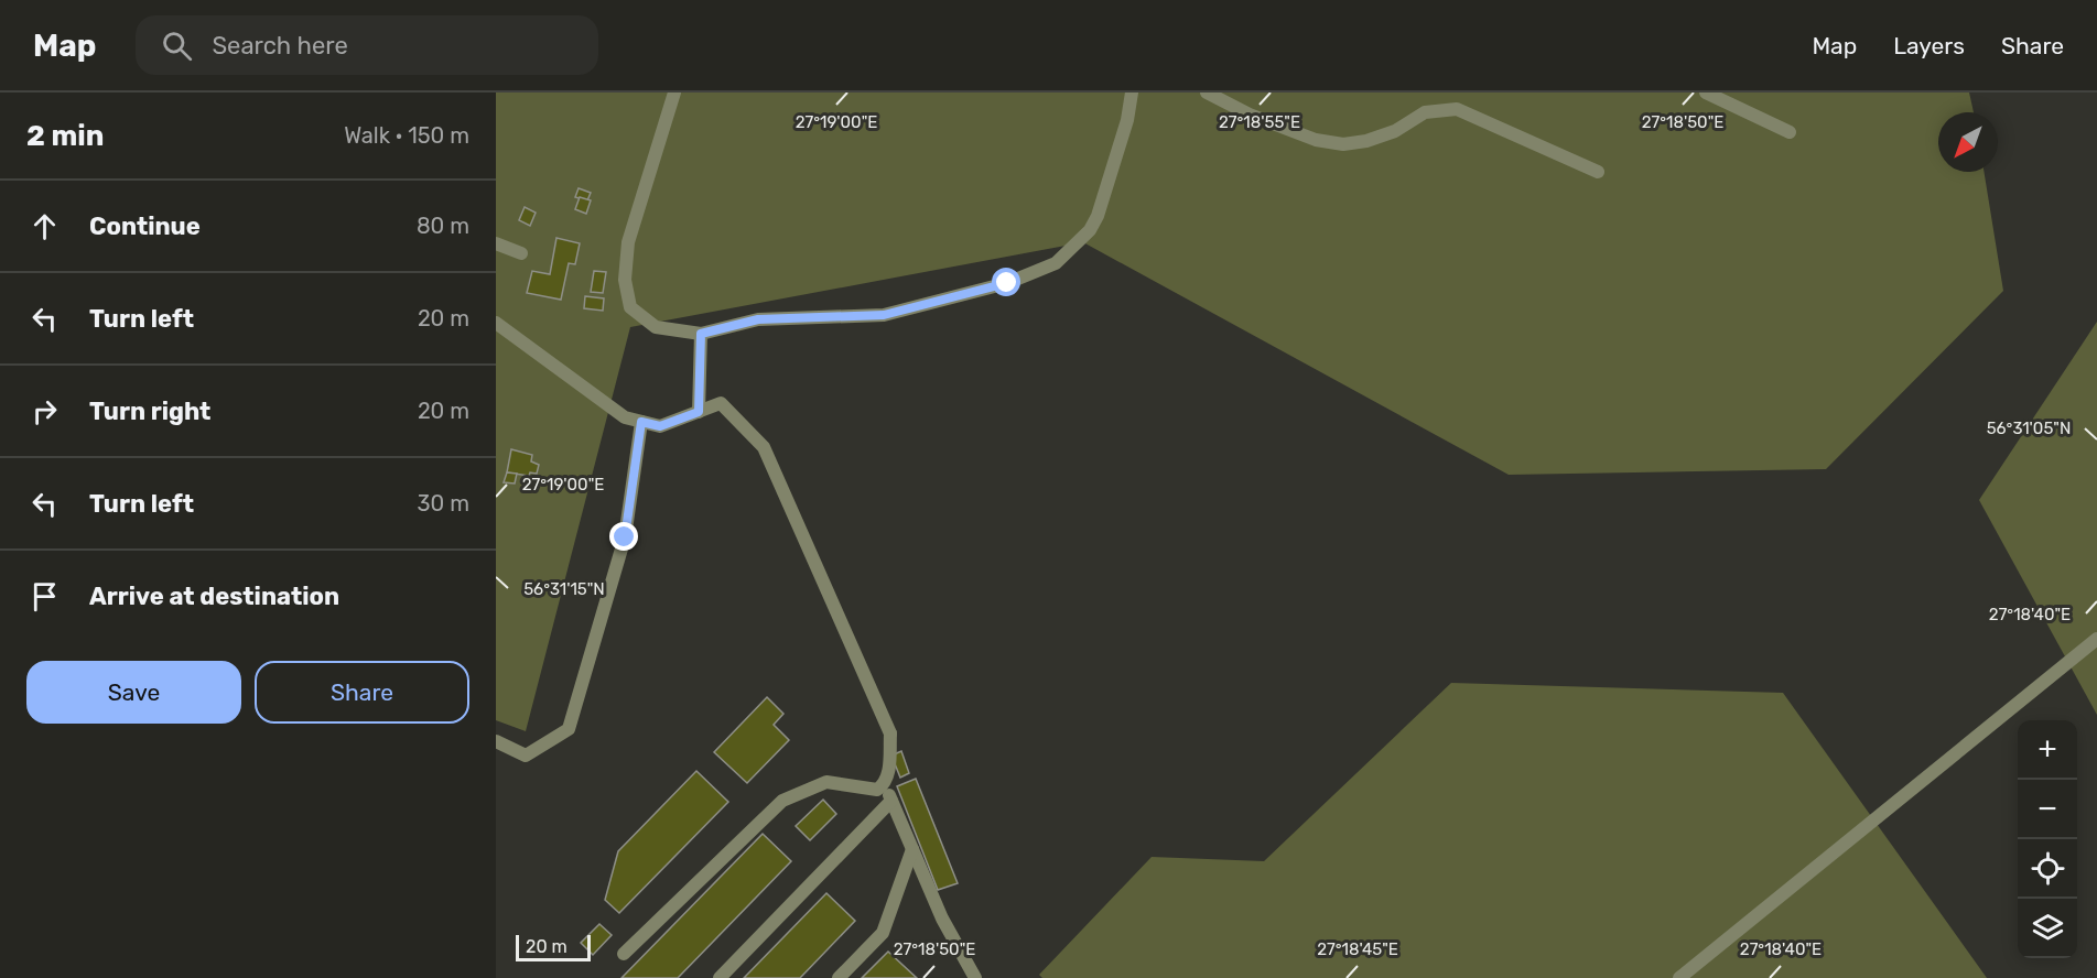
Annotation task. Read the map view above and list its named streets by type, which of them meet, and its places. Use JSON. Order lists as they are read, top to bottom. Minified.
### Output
{"scale_bar":"20 m","north":"bottom left","page":{"header":"Map","search":"Search here","nav":["Map","Layers","Share"],"heading":["2 min","Walk · 150 m"],"list":[["Continue","80 m"],["Turn left","20 m"],["Turn right","20 m"],["Turn left","30 m"],"Arrive at destination"],"buttons":["Save","Share"],"map_buttons":["+","−"],"scale":"20 m"},"coordinates":["27°19'00\"E","27°18'55\"E","27°18'50\"E","56°31'05\"N","56°31'15\"N","27°18'40\"E","27°18'45\"E"]}
